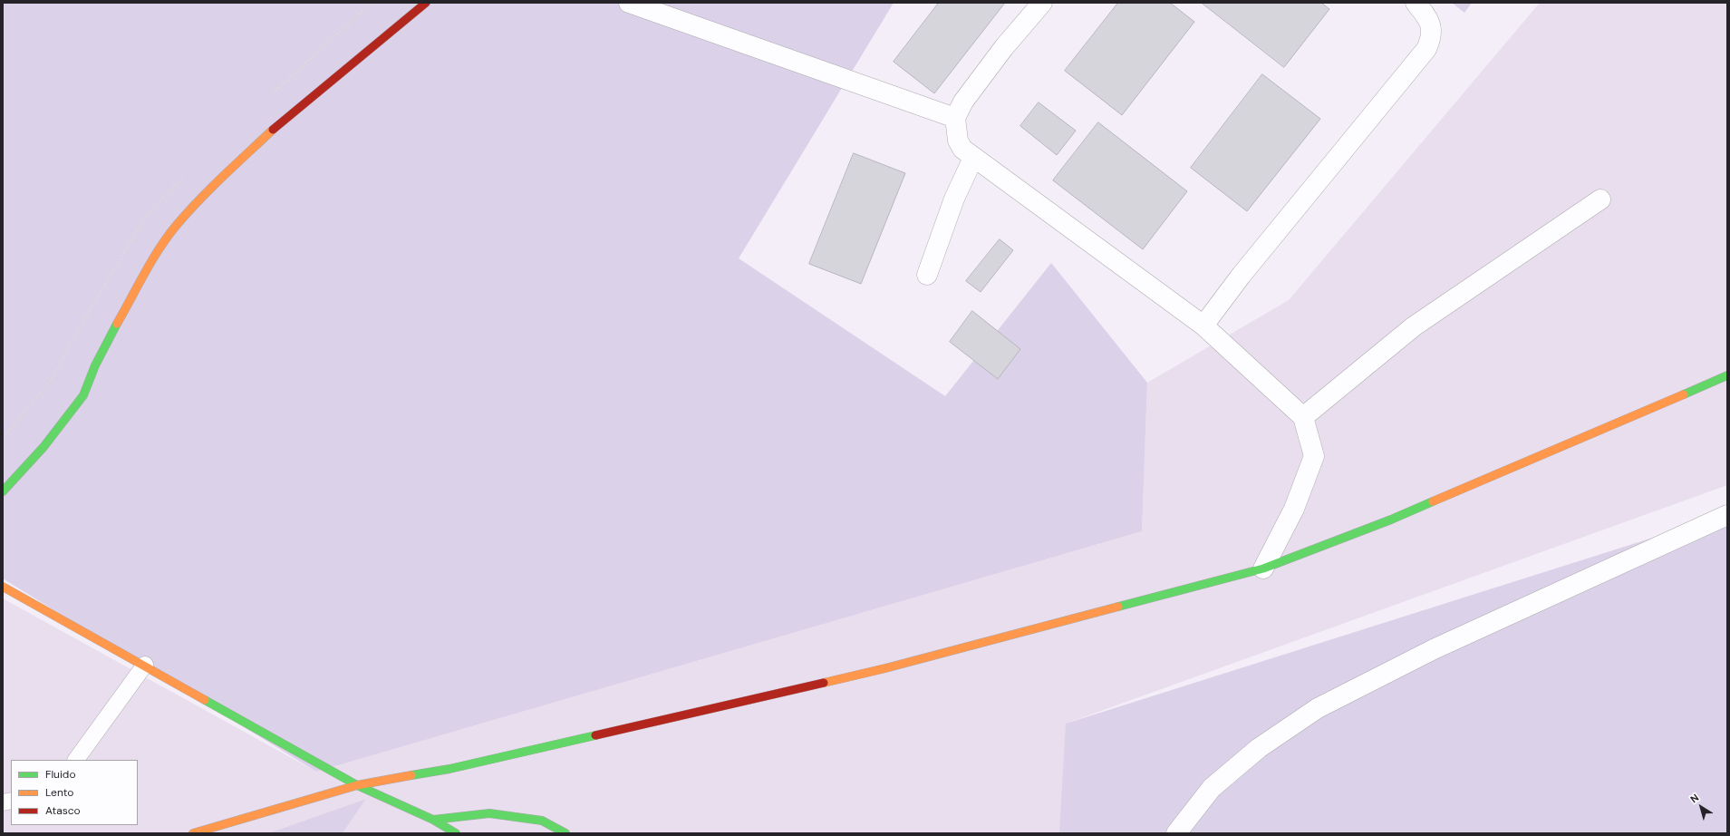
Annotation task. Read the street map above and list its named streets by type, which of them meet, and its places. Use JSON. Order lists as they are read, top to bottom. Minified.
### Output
{"legend":["Fluido","Lento","Atasco"],"north":"top left"}
